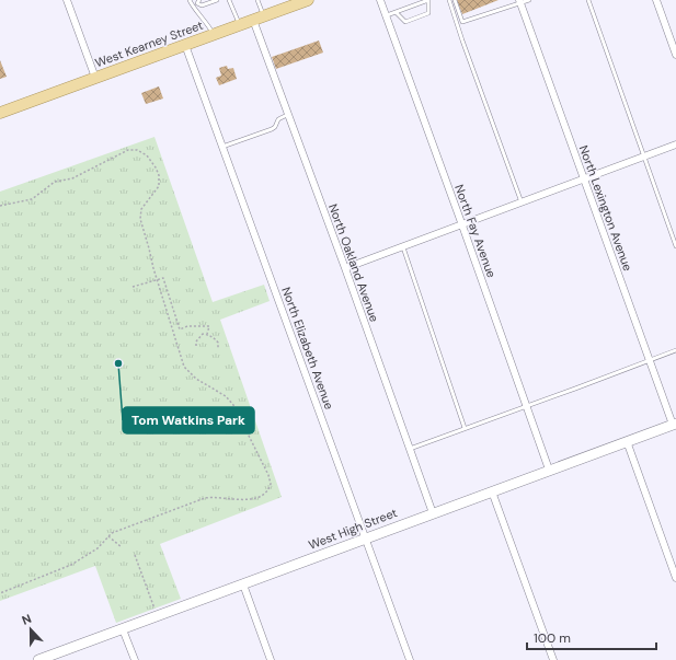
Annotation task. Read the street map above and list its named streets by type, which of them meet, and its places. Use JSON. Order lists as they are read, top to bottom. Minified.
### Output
{"streets":{"main road":["West Kearney Street"],"street":["North Lexington Avenue","North Fay Avenue","North Oakland Avenue","North Elizabeth Avenue","West High Street"]},"crossings":[["West Kearney Street","North Oakland Avenue"],["West Kearney Street","North Elizabeth Avenue"],["North Lexington Avenue","West High Street"],["North Fay Avenue","West High Street"],["North Oakland Avenue","West High Street"],["North Elizabeth Avenue","West High Street"]],"places":["Tom Watkins Park"],"scale_bar":"100 m","north":"top"}
